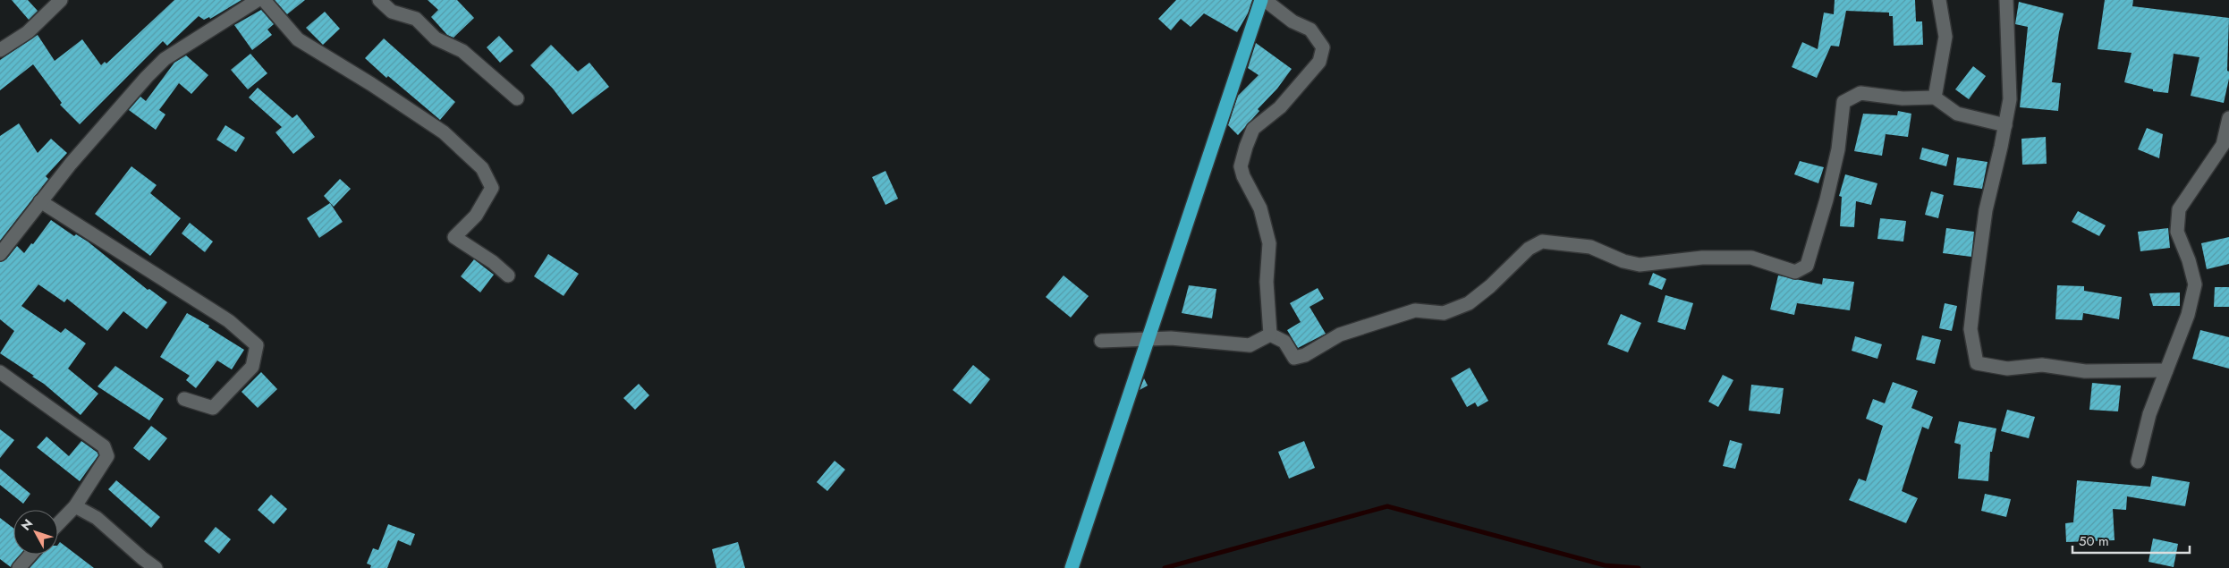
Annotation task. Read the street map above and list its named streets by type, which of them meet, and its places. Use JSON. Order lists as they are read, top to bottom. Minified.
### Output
{"scale_bar":"50 m","north":"top left"}
